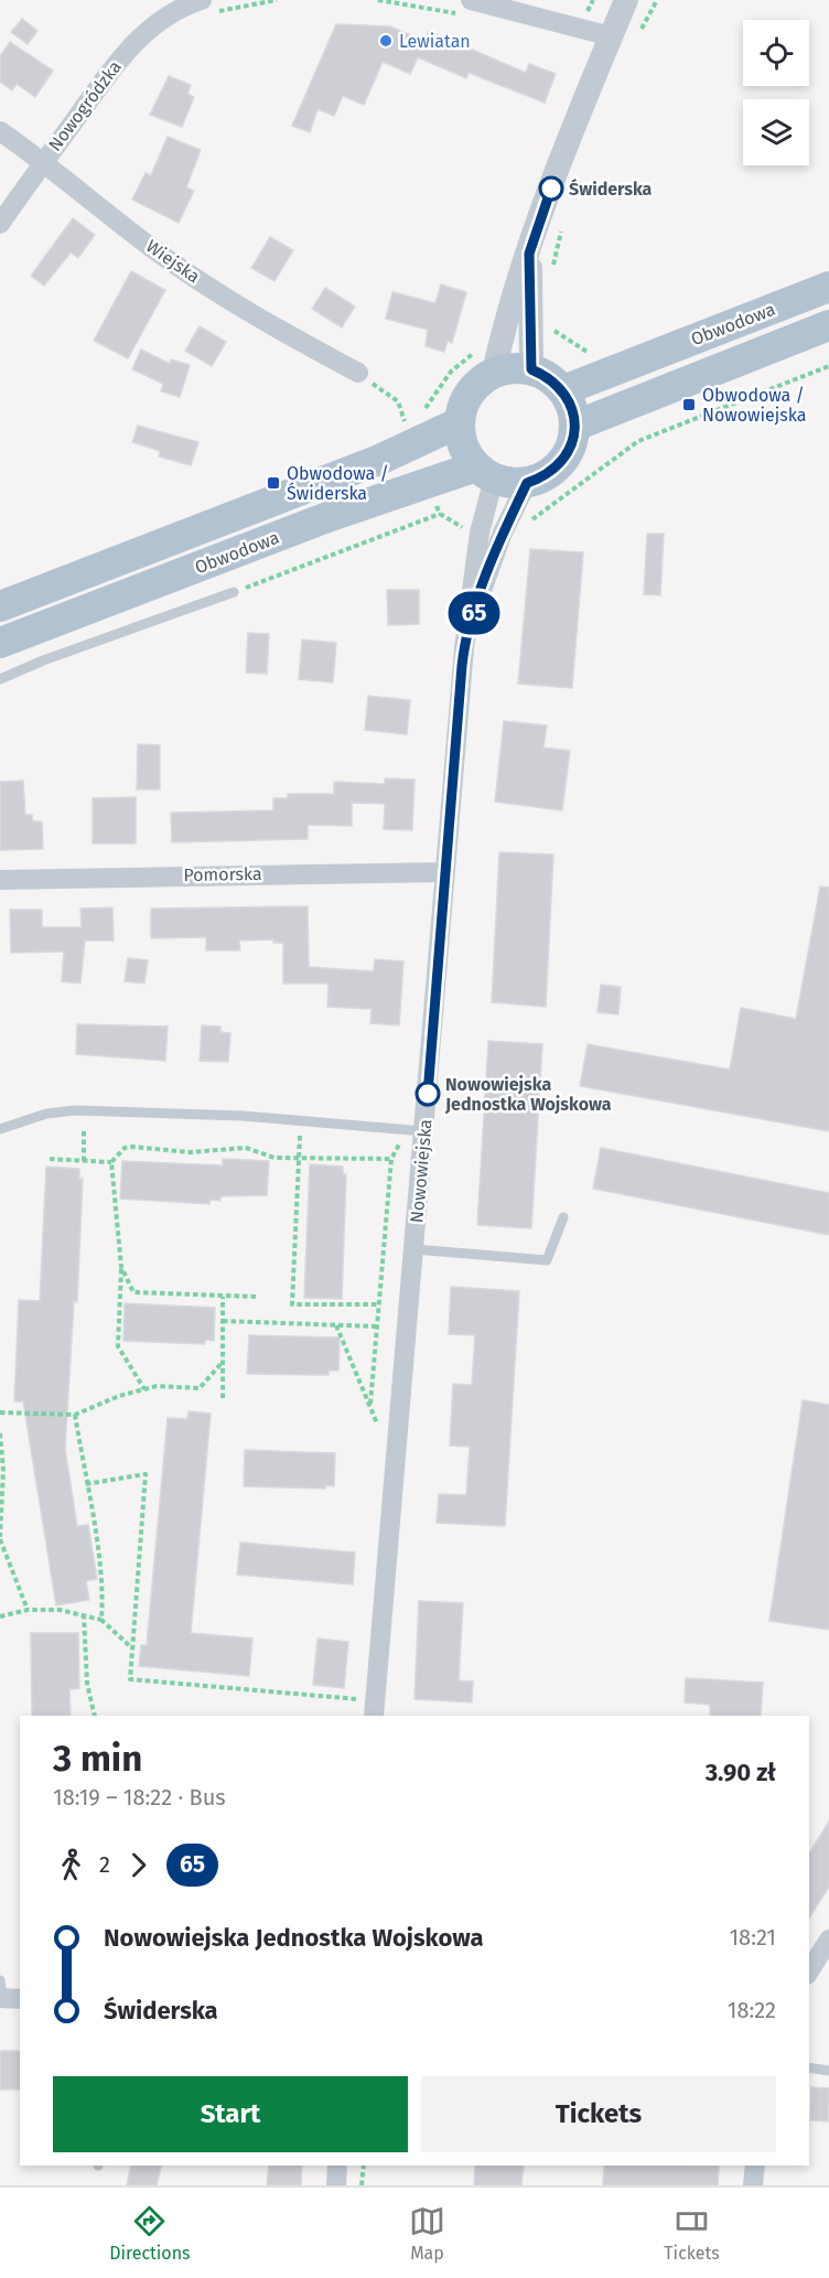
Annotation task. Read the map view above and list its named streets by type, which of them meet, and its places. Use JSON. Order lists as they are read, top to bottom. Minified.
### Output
{"streets":{"main road":["Obwodowa"],"street":["Nowogródzka","Wiejska","Pomorska","Nowowiejska"]},"crossings":[["Nowogródzka","Wiejska"],["Obwodowa","Nowowiejska"],["Pomorska","Nowowiejska"]],"places":{"other":["Lewiatan","Świderska","Nowowiejska Jednostka Wojskowa"],"transit":["Obwodowa / Nowowiejska","Obwodowa / Świderska"]},"lines":["bus line 65"],"page":{"on_map":"65","heading":["3 min","18:19 – 18:22 · Bus","3.90 zł"],"legs":["2","65"],"list":[{"name":"Nowowiejska Jednostka Wojskowa","value":"18:21"},{"name":"Świderska","value":"18:22"}],"buttons":["Start","Tickets"],"tabs":["Directions","Map","Tickets"]}}
